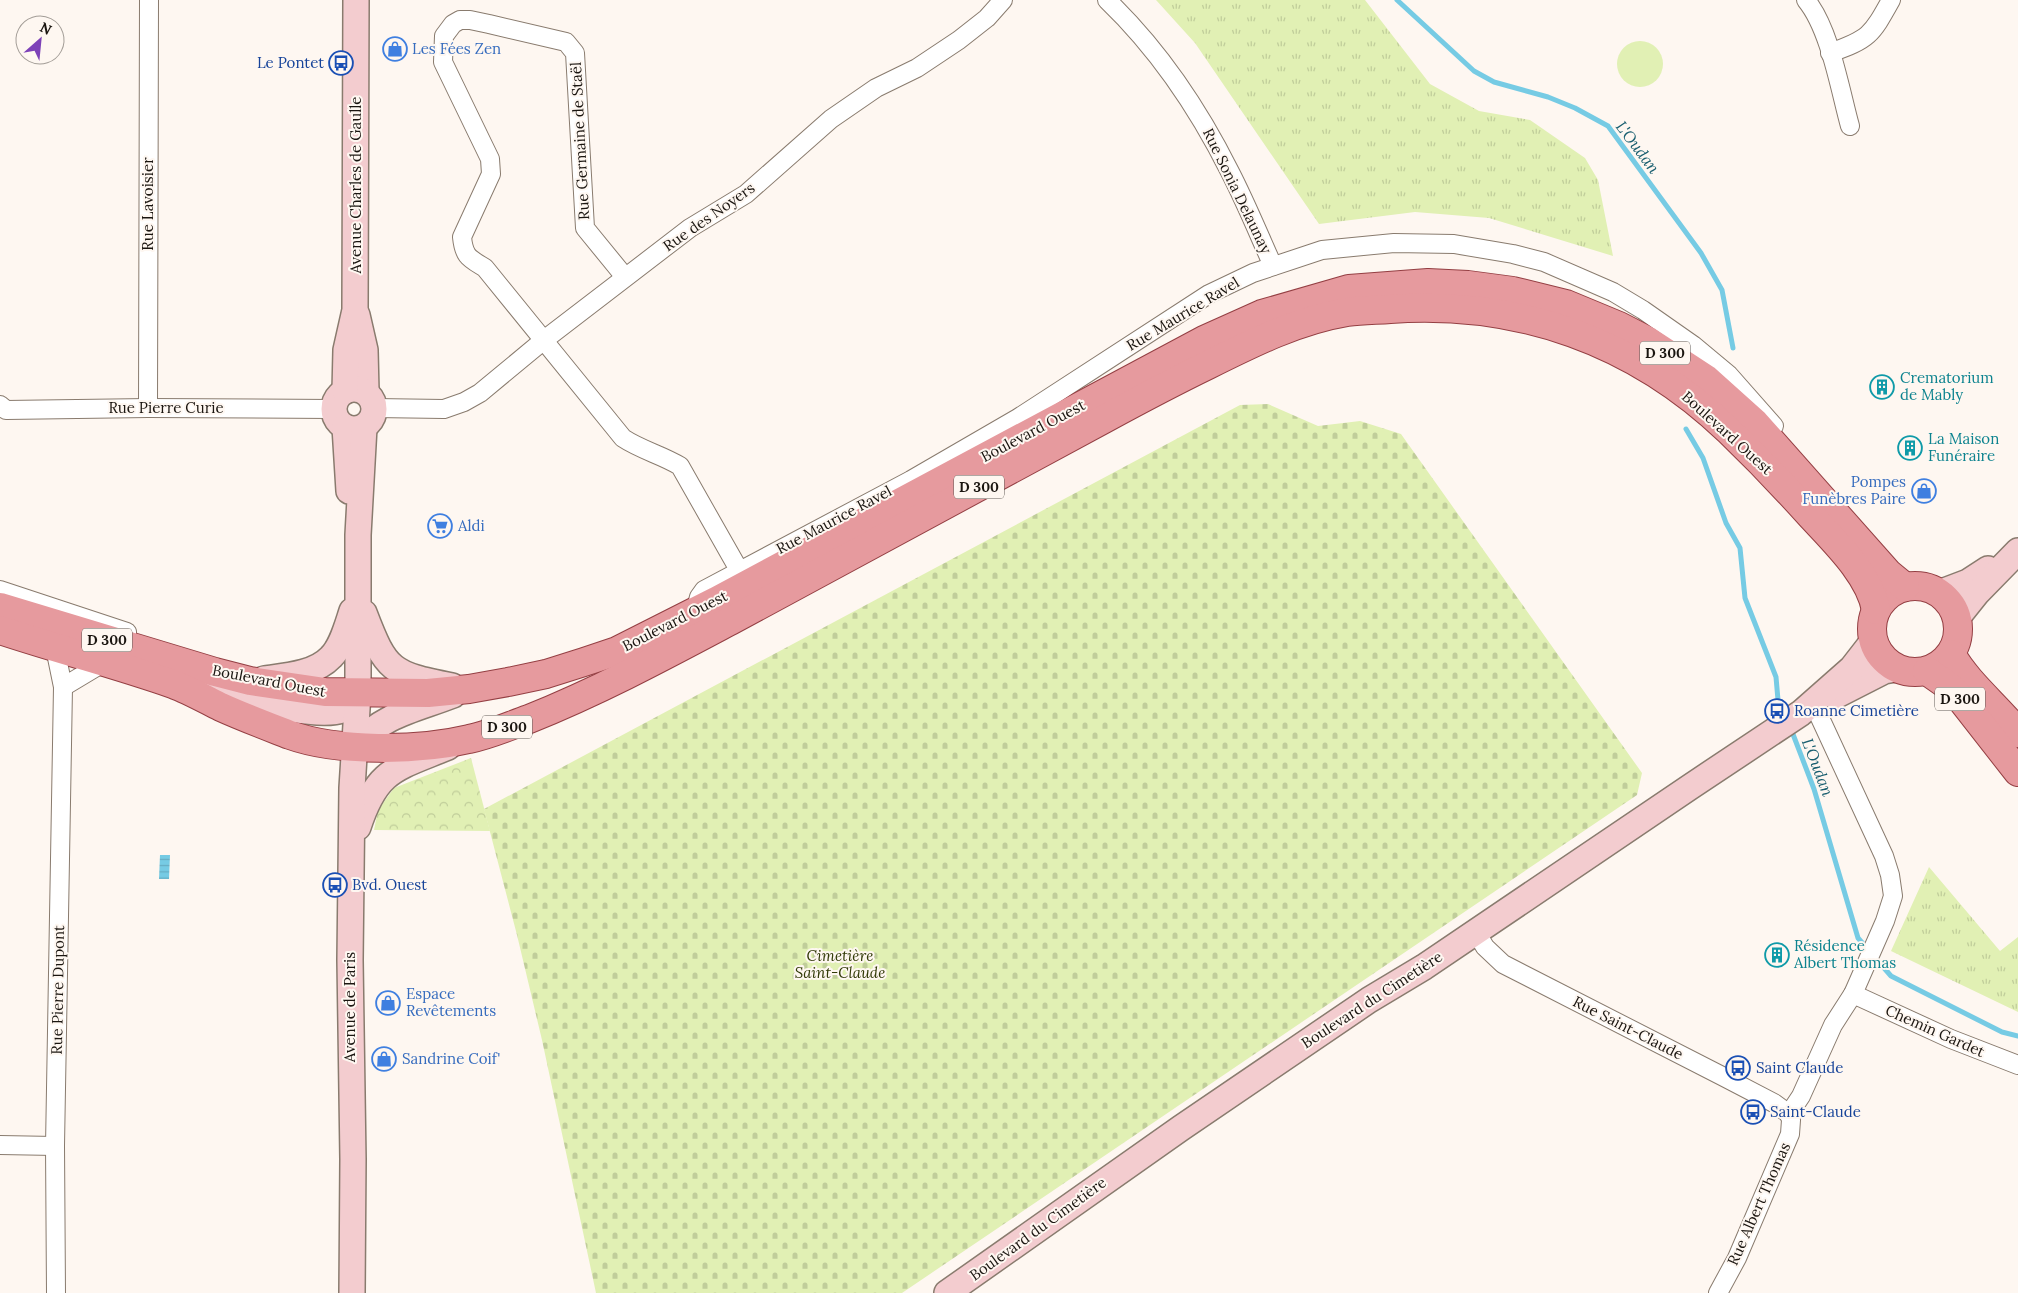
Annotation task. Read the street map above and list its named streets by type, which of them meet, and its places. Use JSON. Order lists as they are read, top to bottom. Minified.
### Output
{"streets":{"main road":["Avenue Charles de Gaulle","D 300","Boulevard Ouest","Boulevard du Cimetière","Avenue de Paris"],"street":["Rue Germaine de Staël","Rue Sonia Delaunay","Rue Lavoisier","Rue des Noyers","Rue Maurice Ravel","Rue Pierre Curie","Rue Pierre Dupont","Rue Saint-Claude","Chemin Gardet","Rue Albert Thomas"]},"crossings":[["Rue Germaine de Staël","Rue des Noyers"],["Avenue Charles de Gaulle","Rue des Noyers"],["Avenue Charles de Gaulle","Rue Pierre Curie"],["Avenue Charles de Gaulle","Boulevard Ouest"],["Avenue Charles de Gaulle","Avenue de Paris"],["Rue Sonia Delaunay","Rue Maurice Ravel"],["Rue Lavoisier","Rue Pierre Curie"],["Rue des Noyers","Rue Pierre Curie"],["Rue Maurice Ravel","Boulevard Ouest"],["D 300","Boulevard Ouest"],["D 300","Boulevard du Cimetière"],["Boulevard Ouest","Rue Pierre Dupont"],["Boulevard Ouest","Boulevard du Cimetière"],["Boulevard Ouest","Avenue de Paris"],["Boulevard du Cimetière","Rue Saint-Claude"],["Rue Saint-Claude","Rue Albert Thomas"]],"water":["L'Oudan"],"parks":["Cimetière Saint-Claude"],"places":{"shop":["Les Fées Zen","Pompes Funèbres Paire","Espace Revêtements","Sandrine Coif'"],"bus stop":["Le Pontet","Roanne Cimetière","Bvd. Ouest","Saint Claude","Saint-Claude"],"building":["Crematorium de Mably","La Maison Funéraire","Résidence Albert Thomas"],"supermarket":["Aldi"]},"north":"top right"}
